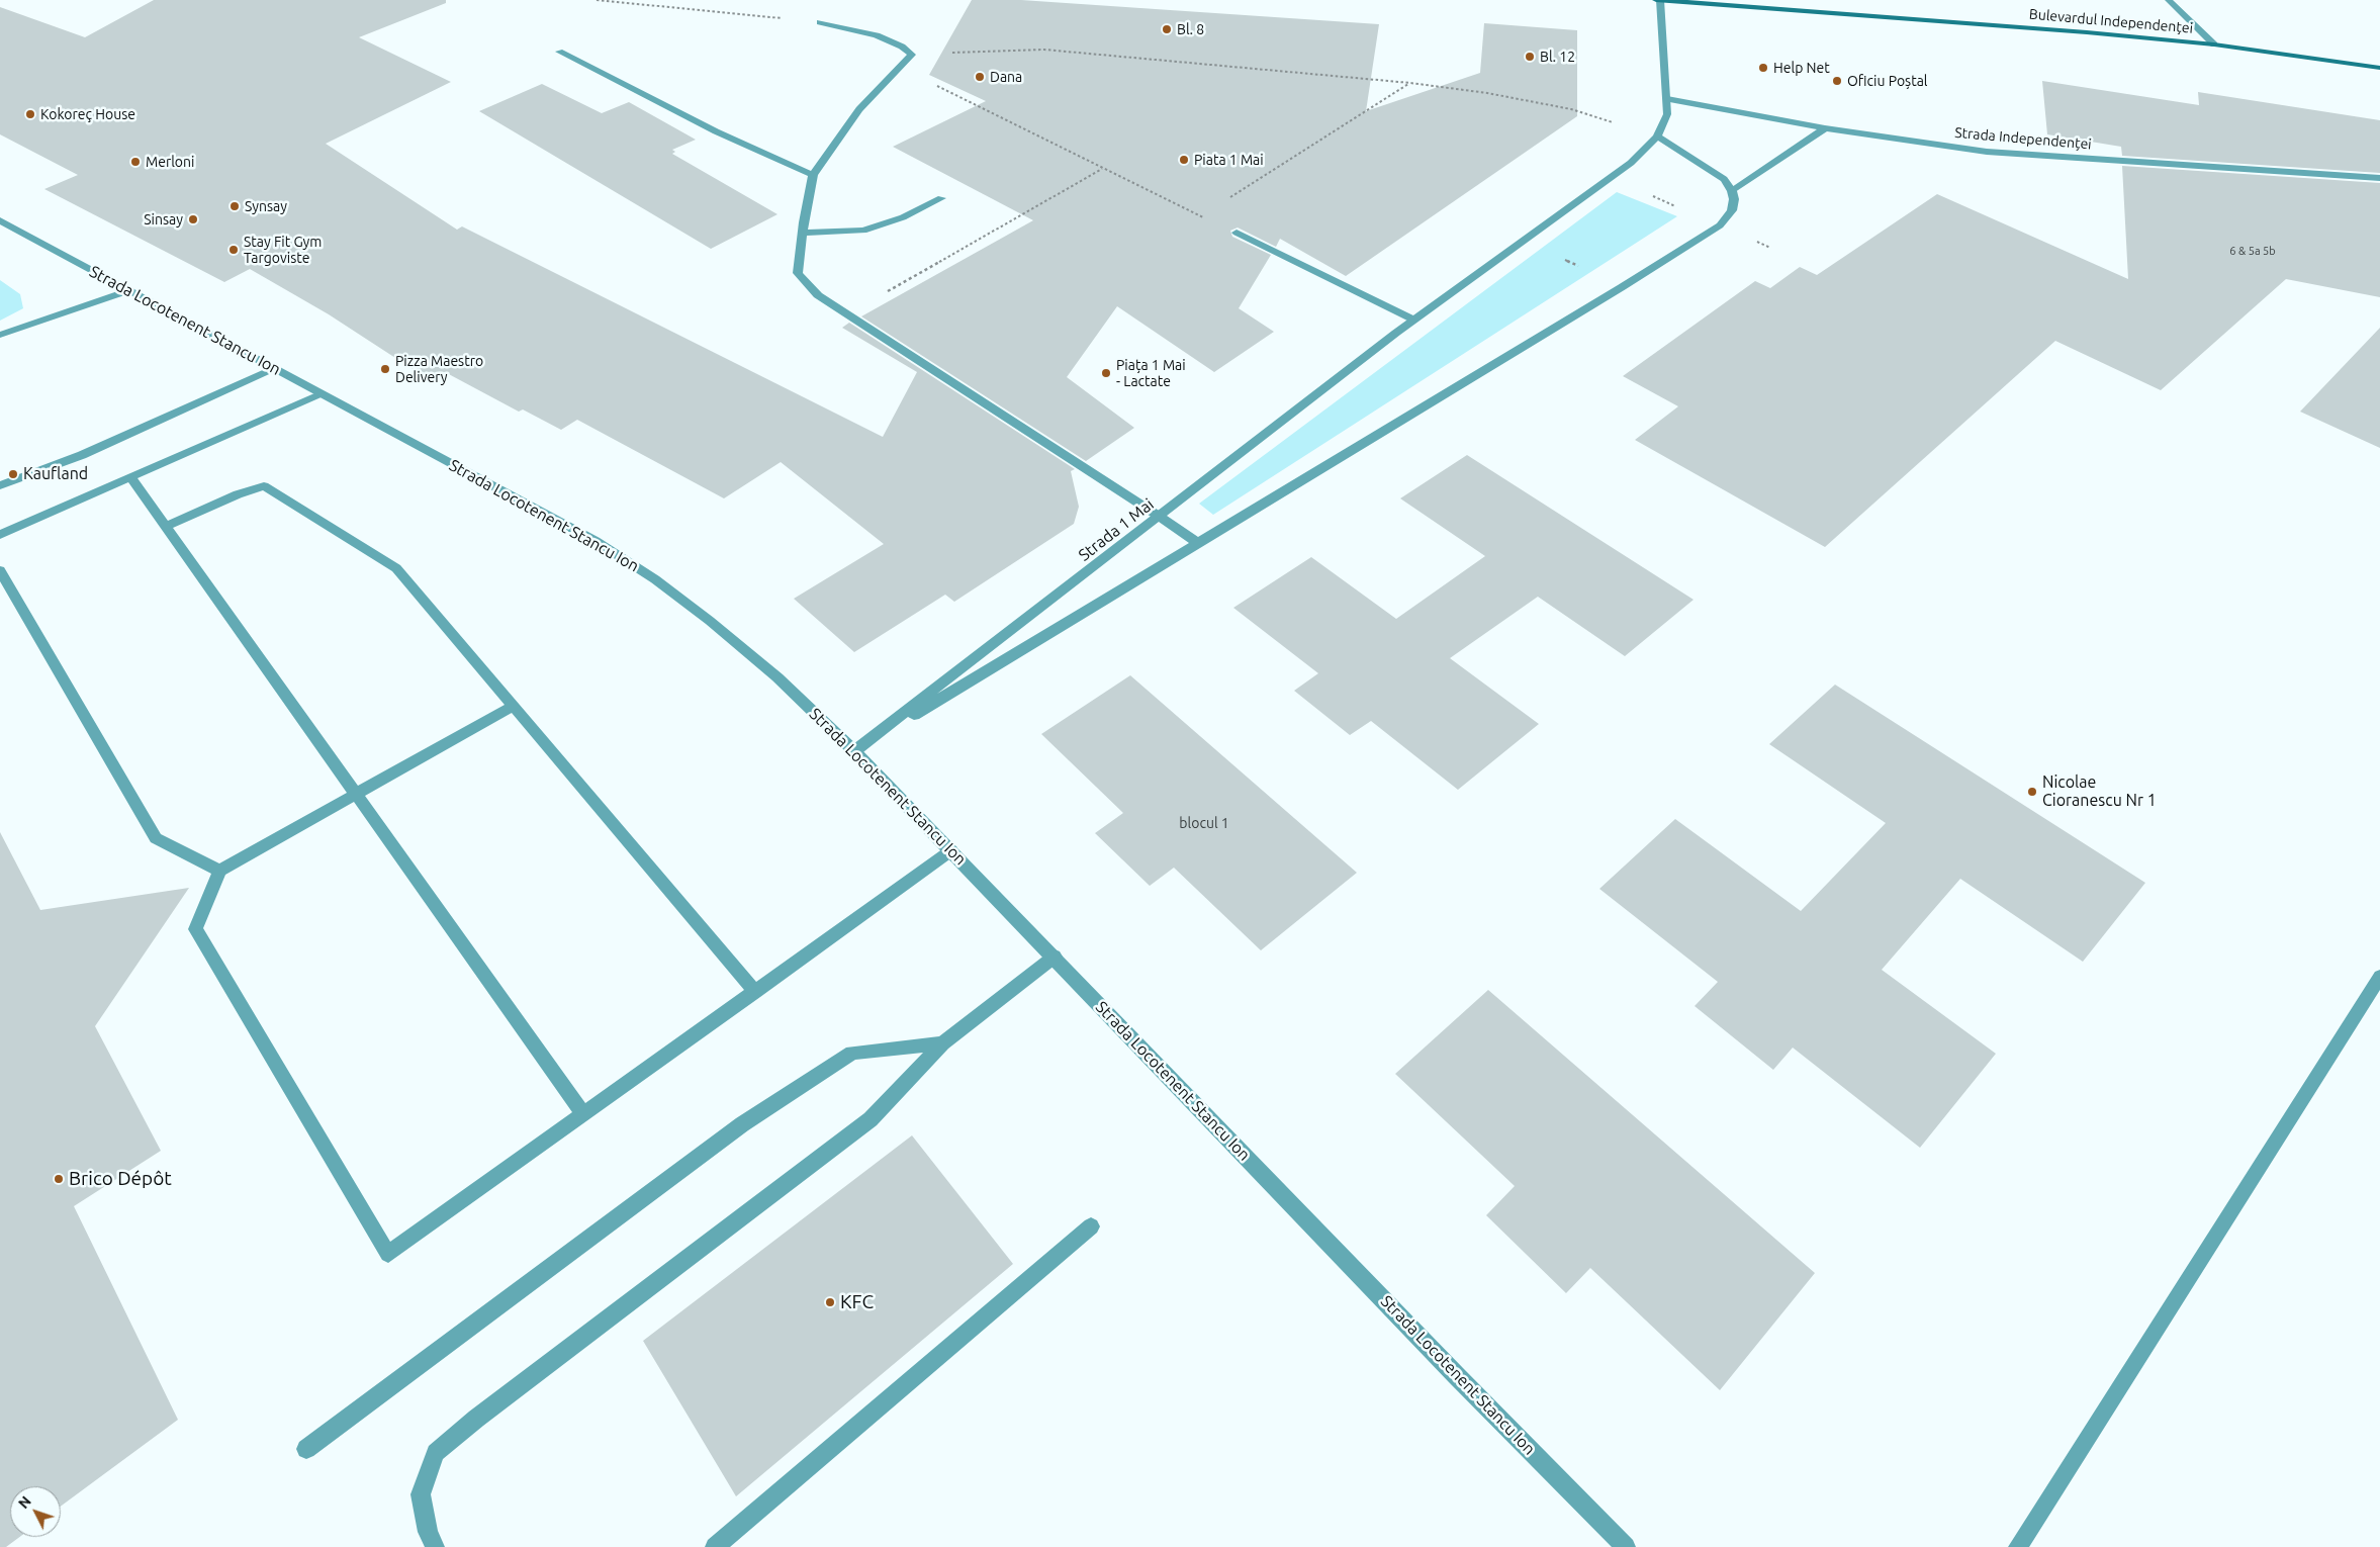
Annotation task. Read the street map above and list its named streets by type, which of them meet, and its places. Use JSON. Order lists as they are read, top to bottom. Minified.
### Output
{"streets":{"main road":["Bulevardul Independenței"],"street":["Strada Independenței","Strada Locotenent Stancu Ion","Strada 1 Mai"]},"crossings":[["Strada Locotenent Stancu Ion","Strada 1 Mai"]],"places":["Bl. 8","Bl. 12","Help Net","Dana","Oficiu Poștal","Kokoreç House","Piata 1 Mai","Merloni","Synsay","Sinsay","Stay Fit Gym Targoviste","Pizza Maestro Delivery","Piața 1 Mai - Lactate","Kaufland","Nicolae Cioranescu Nr 1","Brico Dépôt","KFC"],"house_numbers":["6 & 5a 5b","blocul 1"],"north":"top left"}
